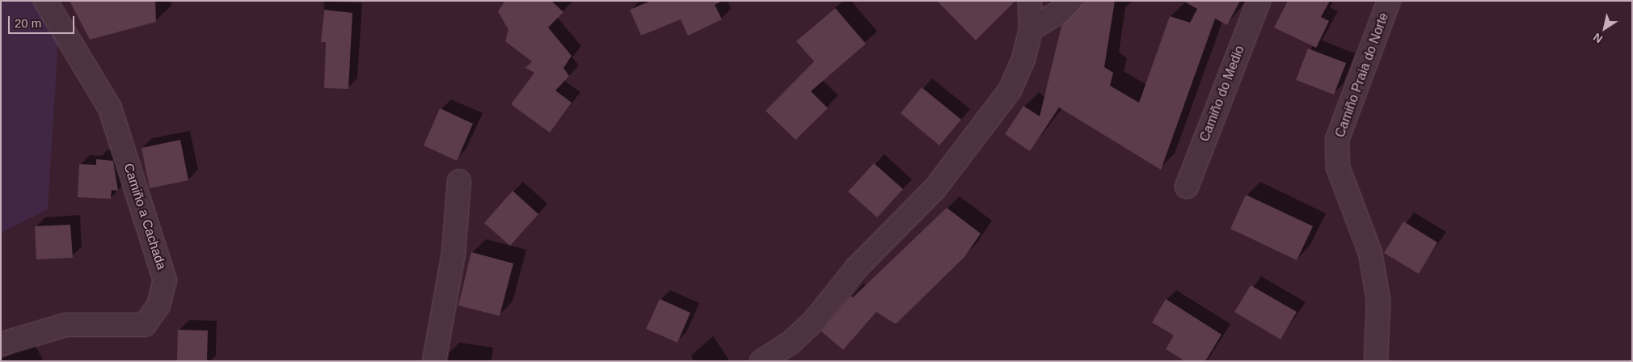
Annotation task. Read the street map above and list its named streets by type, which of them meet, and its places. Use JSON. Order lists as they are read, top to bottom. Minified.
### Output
{"streets":{"street":["Camiño Praia do Norte","Camiño do Medio","Camiño a Cachada"]},"scale_bar":"20 m","north":"bottom left"}
